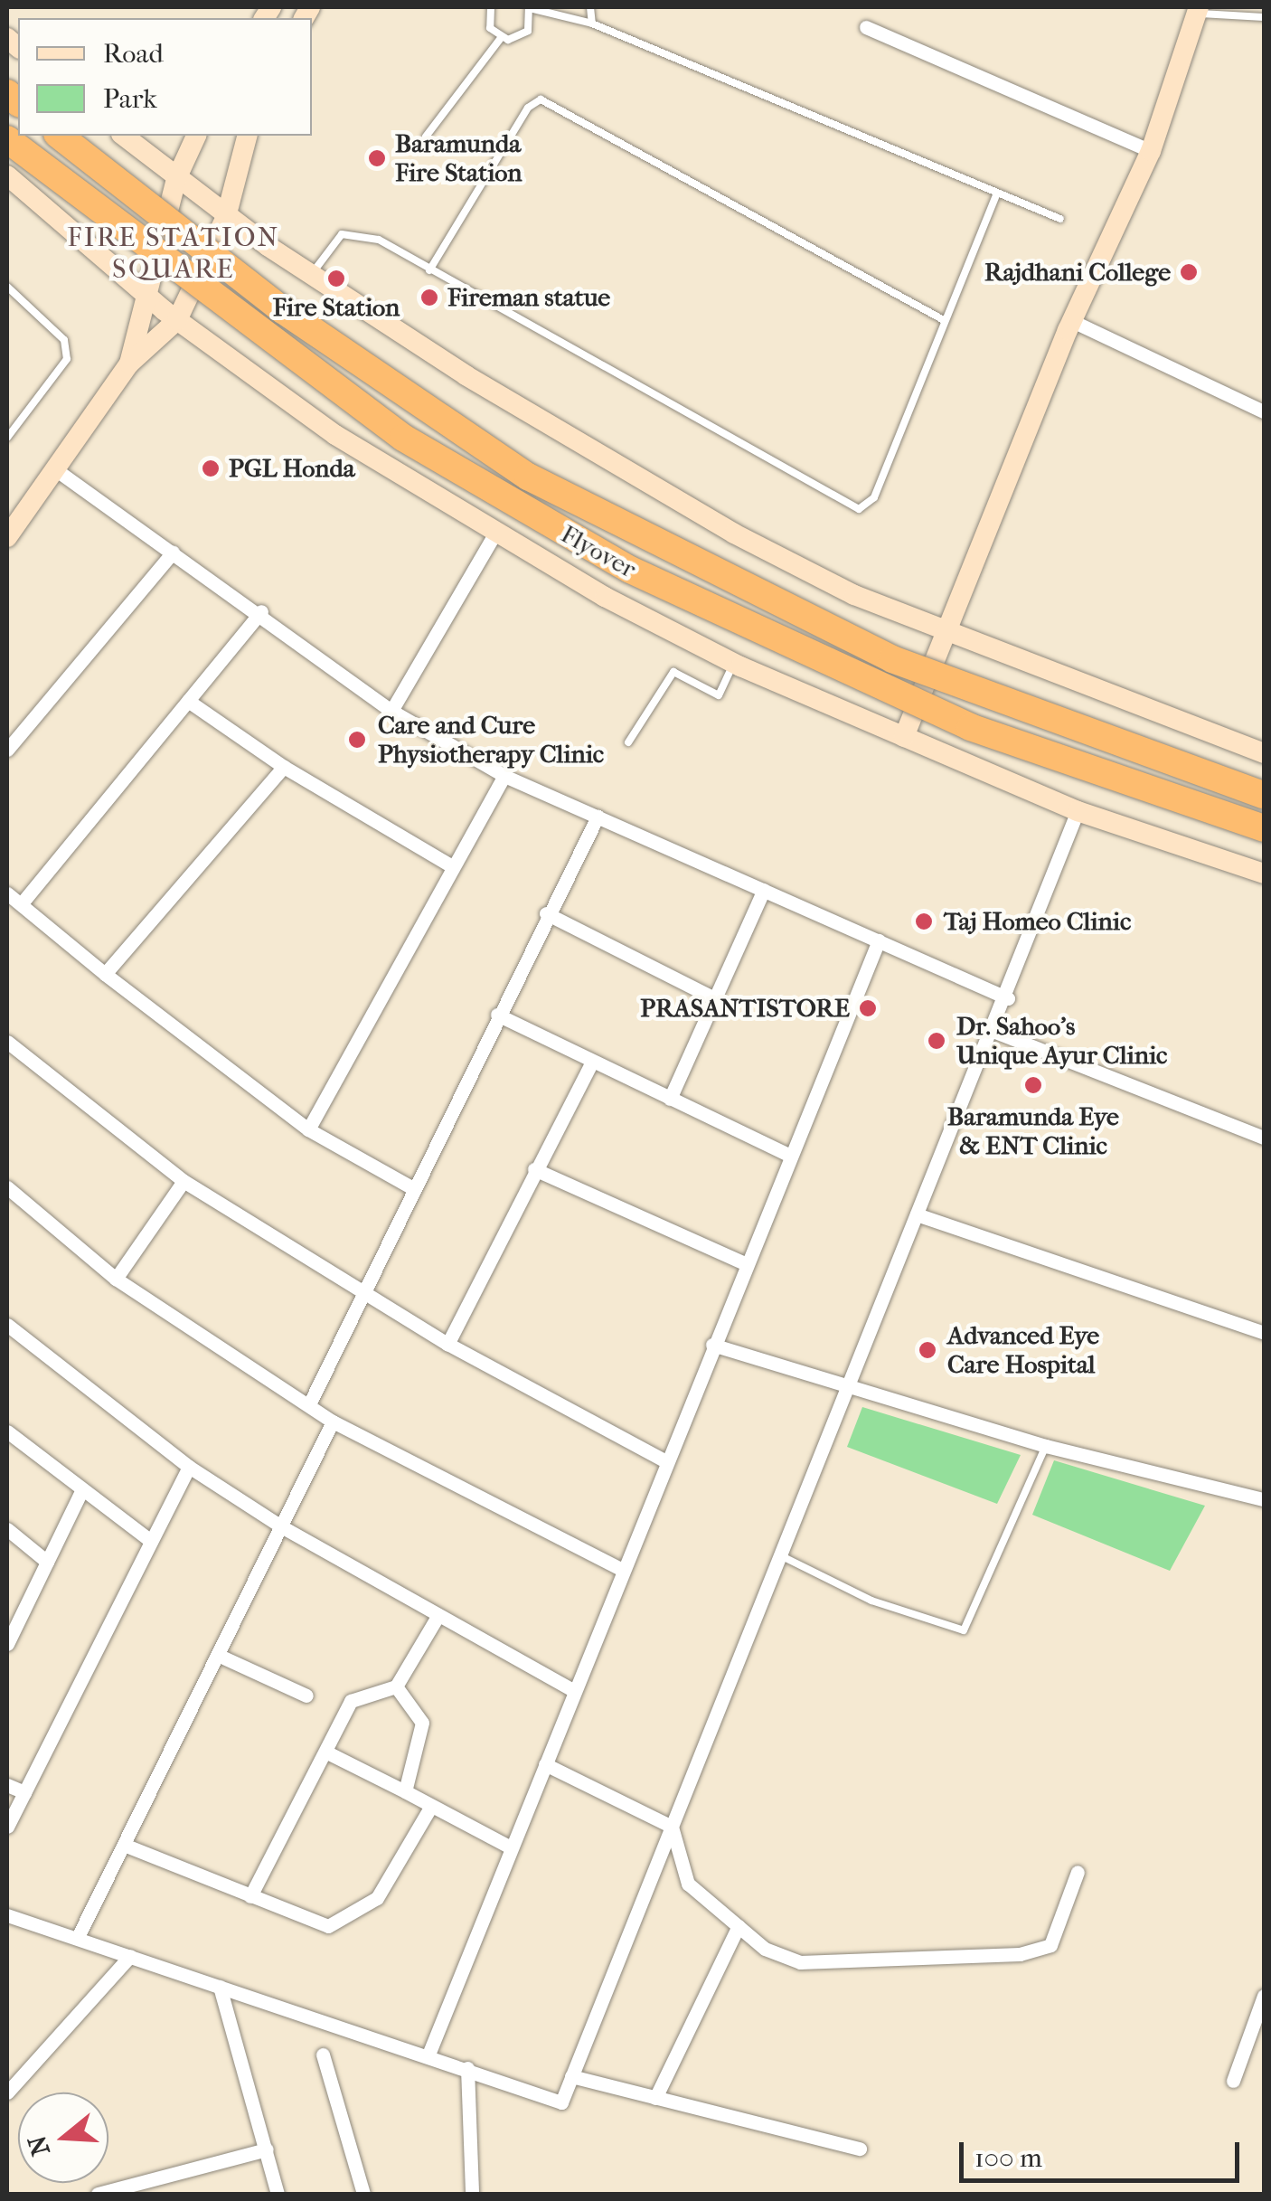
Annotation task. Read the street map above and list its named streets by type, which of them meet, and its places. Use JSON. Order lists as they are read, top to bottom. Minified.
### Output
{"streets":{"highway":["Flyover"]},"districts":["FIRE STATION SQUARE"],"places":["Baramunda Fire Station","Rajdhani College","Fire Station","Fireman statue","PGL Honda","Care and Cure Physiotherapy Clinic","Taj Homeo Clinic","PRASANTISTORE","Dr. Sahoo's Unique Ayur Clinic","Baramunda Eye & ENT Clinic","Advanced Eye Care Hospital"],"legend":["Road","Park"],"scale_bar":"100 m","north":"left"}
